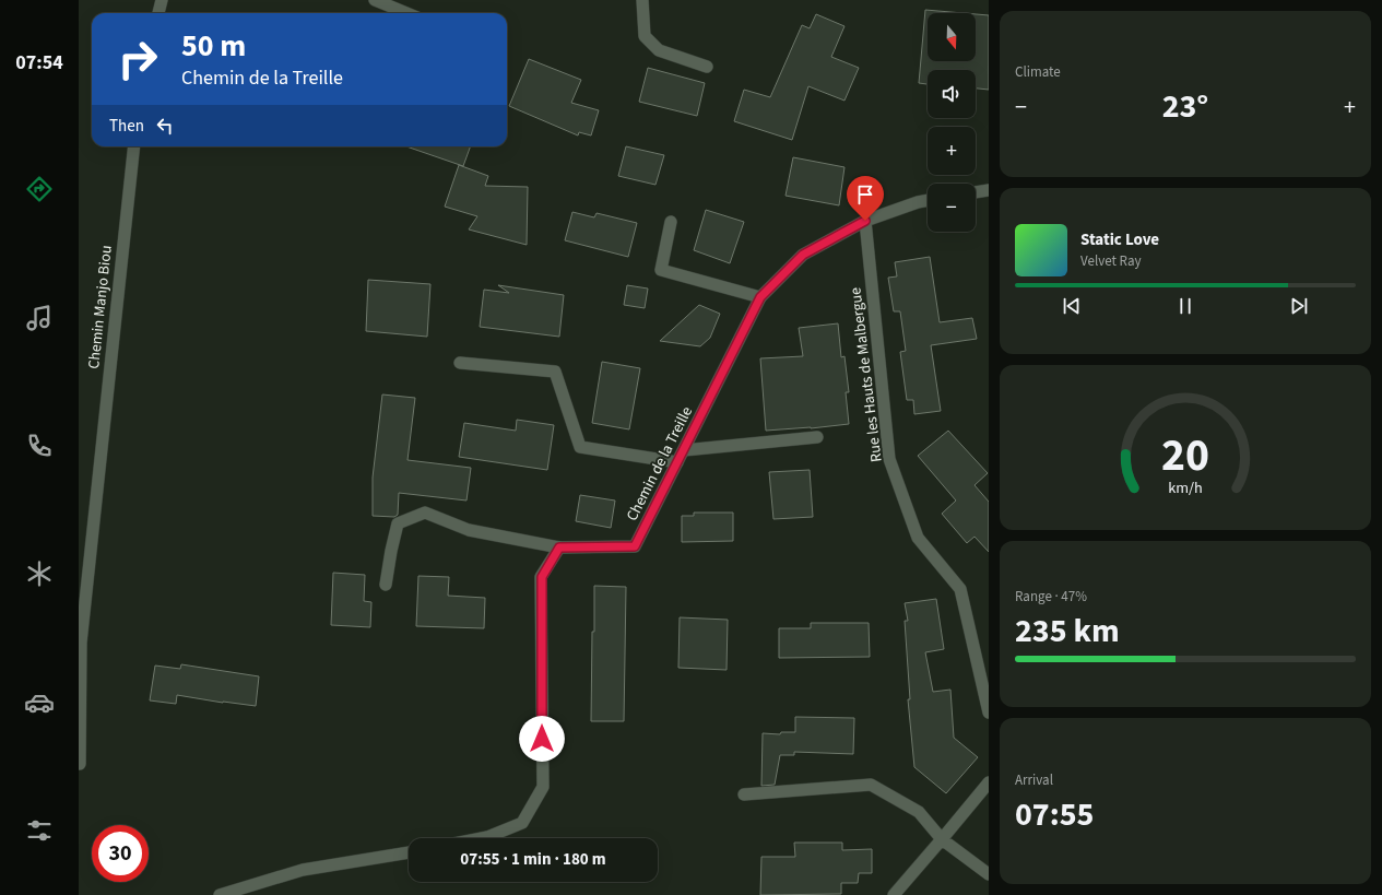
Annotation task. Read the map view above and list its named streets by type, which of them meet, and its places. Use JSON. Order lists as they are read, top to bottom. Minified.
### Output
{"streets":{"street":["Chemin Manjo Biou","Rue les Hauts de Malbergue","Chemin de la Treille"]},"crossings":[["Rue les Hauts de Malbergue","Chemin de la Treille"]],"north":"bottom","page":{"tabs":"07:54","tile":["Climate",["Range · 47%","235 km"],["Arrival","07:55"]],"map_buttons":["+","−"],"turn":["50 m","Chemin de la Treille"],"heat":["−","23°","+"],"then":"Then","song":["Static Love","Velvet Ray"],"limit":"30","trip":"07:55 · 1 min · 180 m","gauge":["20","km/h"]}}
